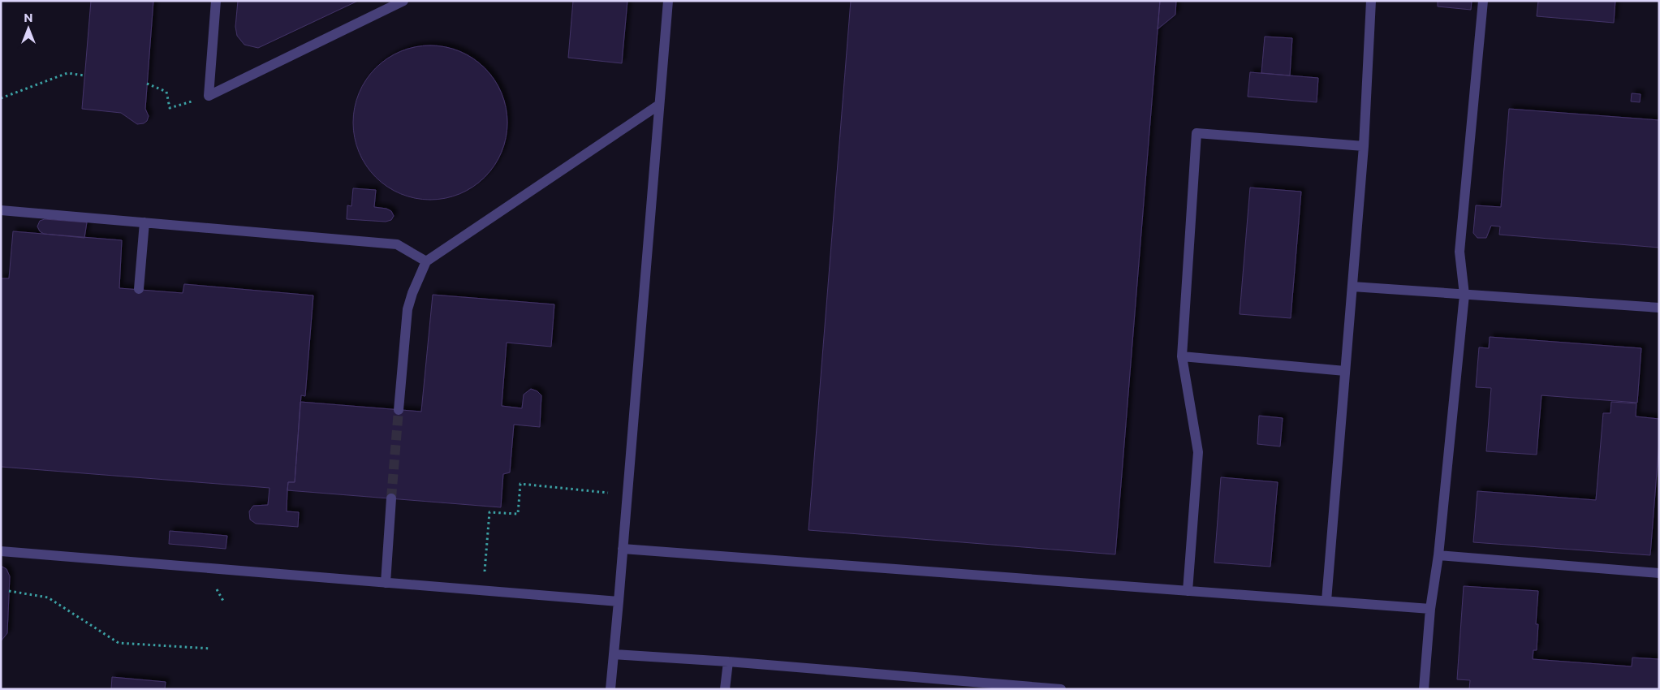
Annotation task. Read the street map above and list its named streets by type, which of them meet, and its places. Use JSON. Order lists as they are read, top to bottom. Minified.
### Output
{"north":"top"}
